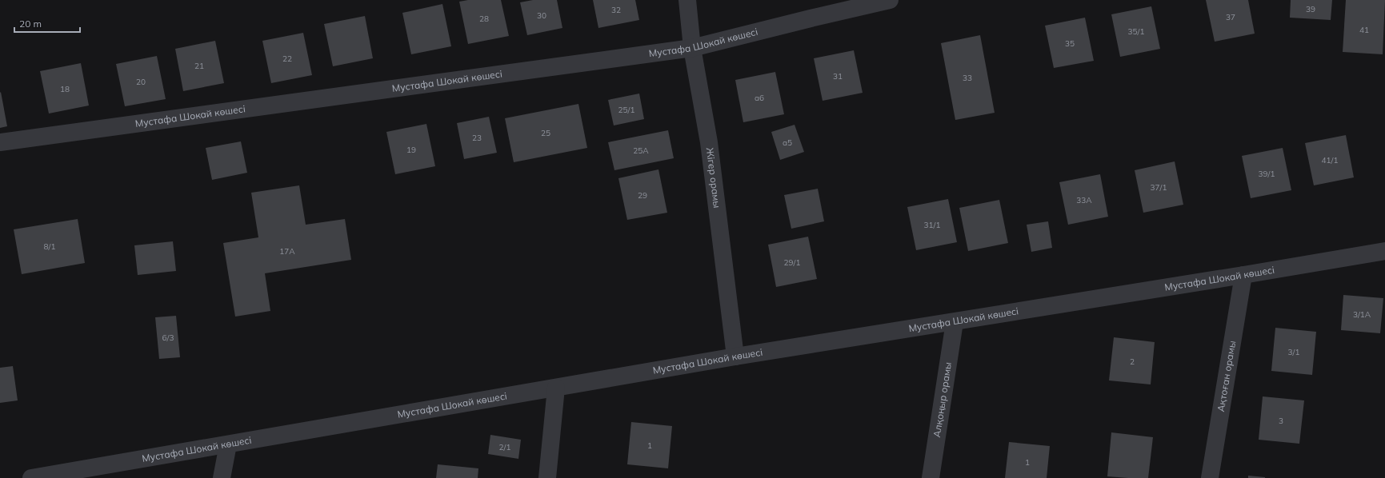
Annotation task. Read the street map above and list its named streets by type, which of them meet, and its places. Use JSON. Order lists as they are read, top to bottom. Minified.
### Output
{"streets":{"street":["Мустафа Шокай көшесі","Жігер орамы","Ақтоған орамы","Алқоңыр орамы"]},"crossings":[["Мустафа Шокай көшесі","Жігер орамы"],["Мустафа Шокай көшесі","Ақтоған орамы"],["Мустафа Шокай көшесі","Алқоңыр орамы"]],"house_numbers":["39","32","30","37","28","41","35/1","35","22","21","31","33","20","18","а6","25/1","25","23","а5","19","25А","41/1","39/1","37/1","29","33А","31/1","8/1","17А","29/1","3/1А","6/3","3/1","2","3","1","2/1","1"],"scale_bar":"20 m"}
